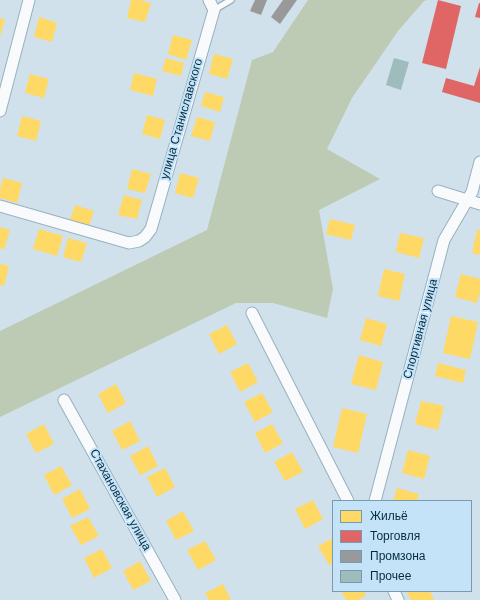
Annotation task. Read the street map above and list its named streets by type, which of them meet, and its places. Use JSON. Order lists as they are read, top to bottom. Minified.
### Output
{"streets":{"street":["улица Станиславского","Спортивная улица","Стахановская улица"]},"legend":["Жильё","Торговля","Промзона","Прочее"]}
